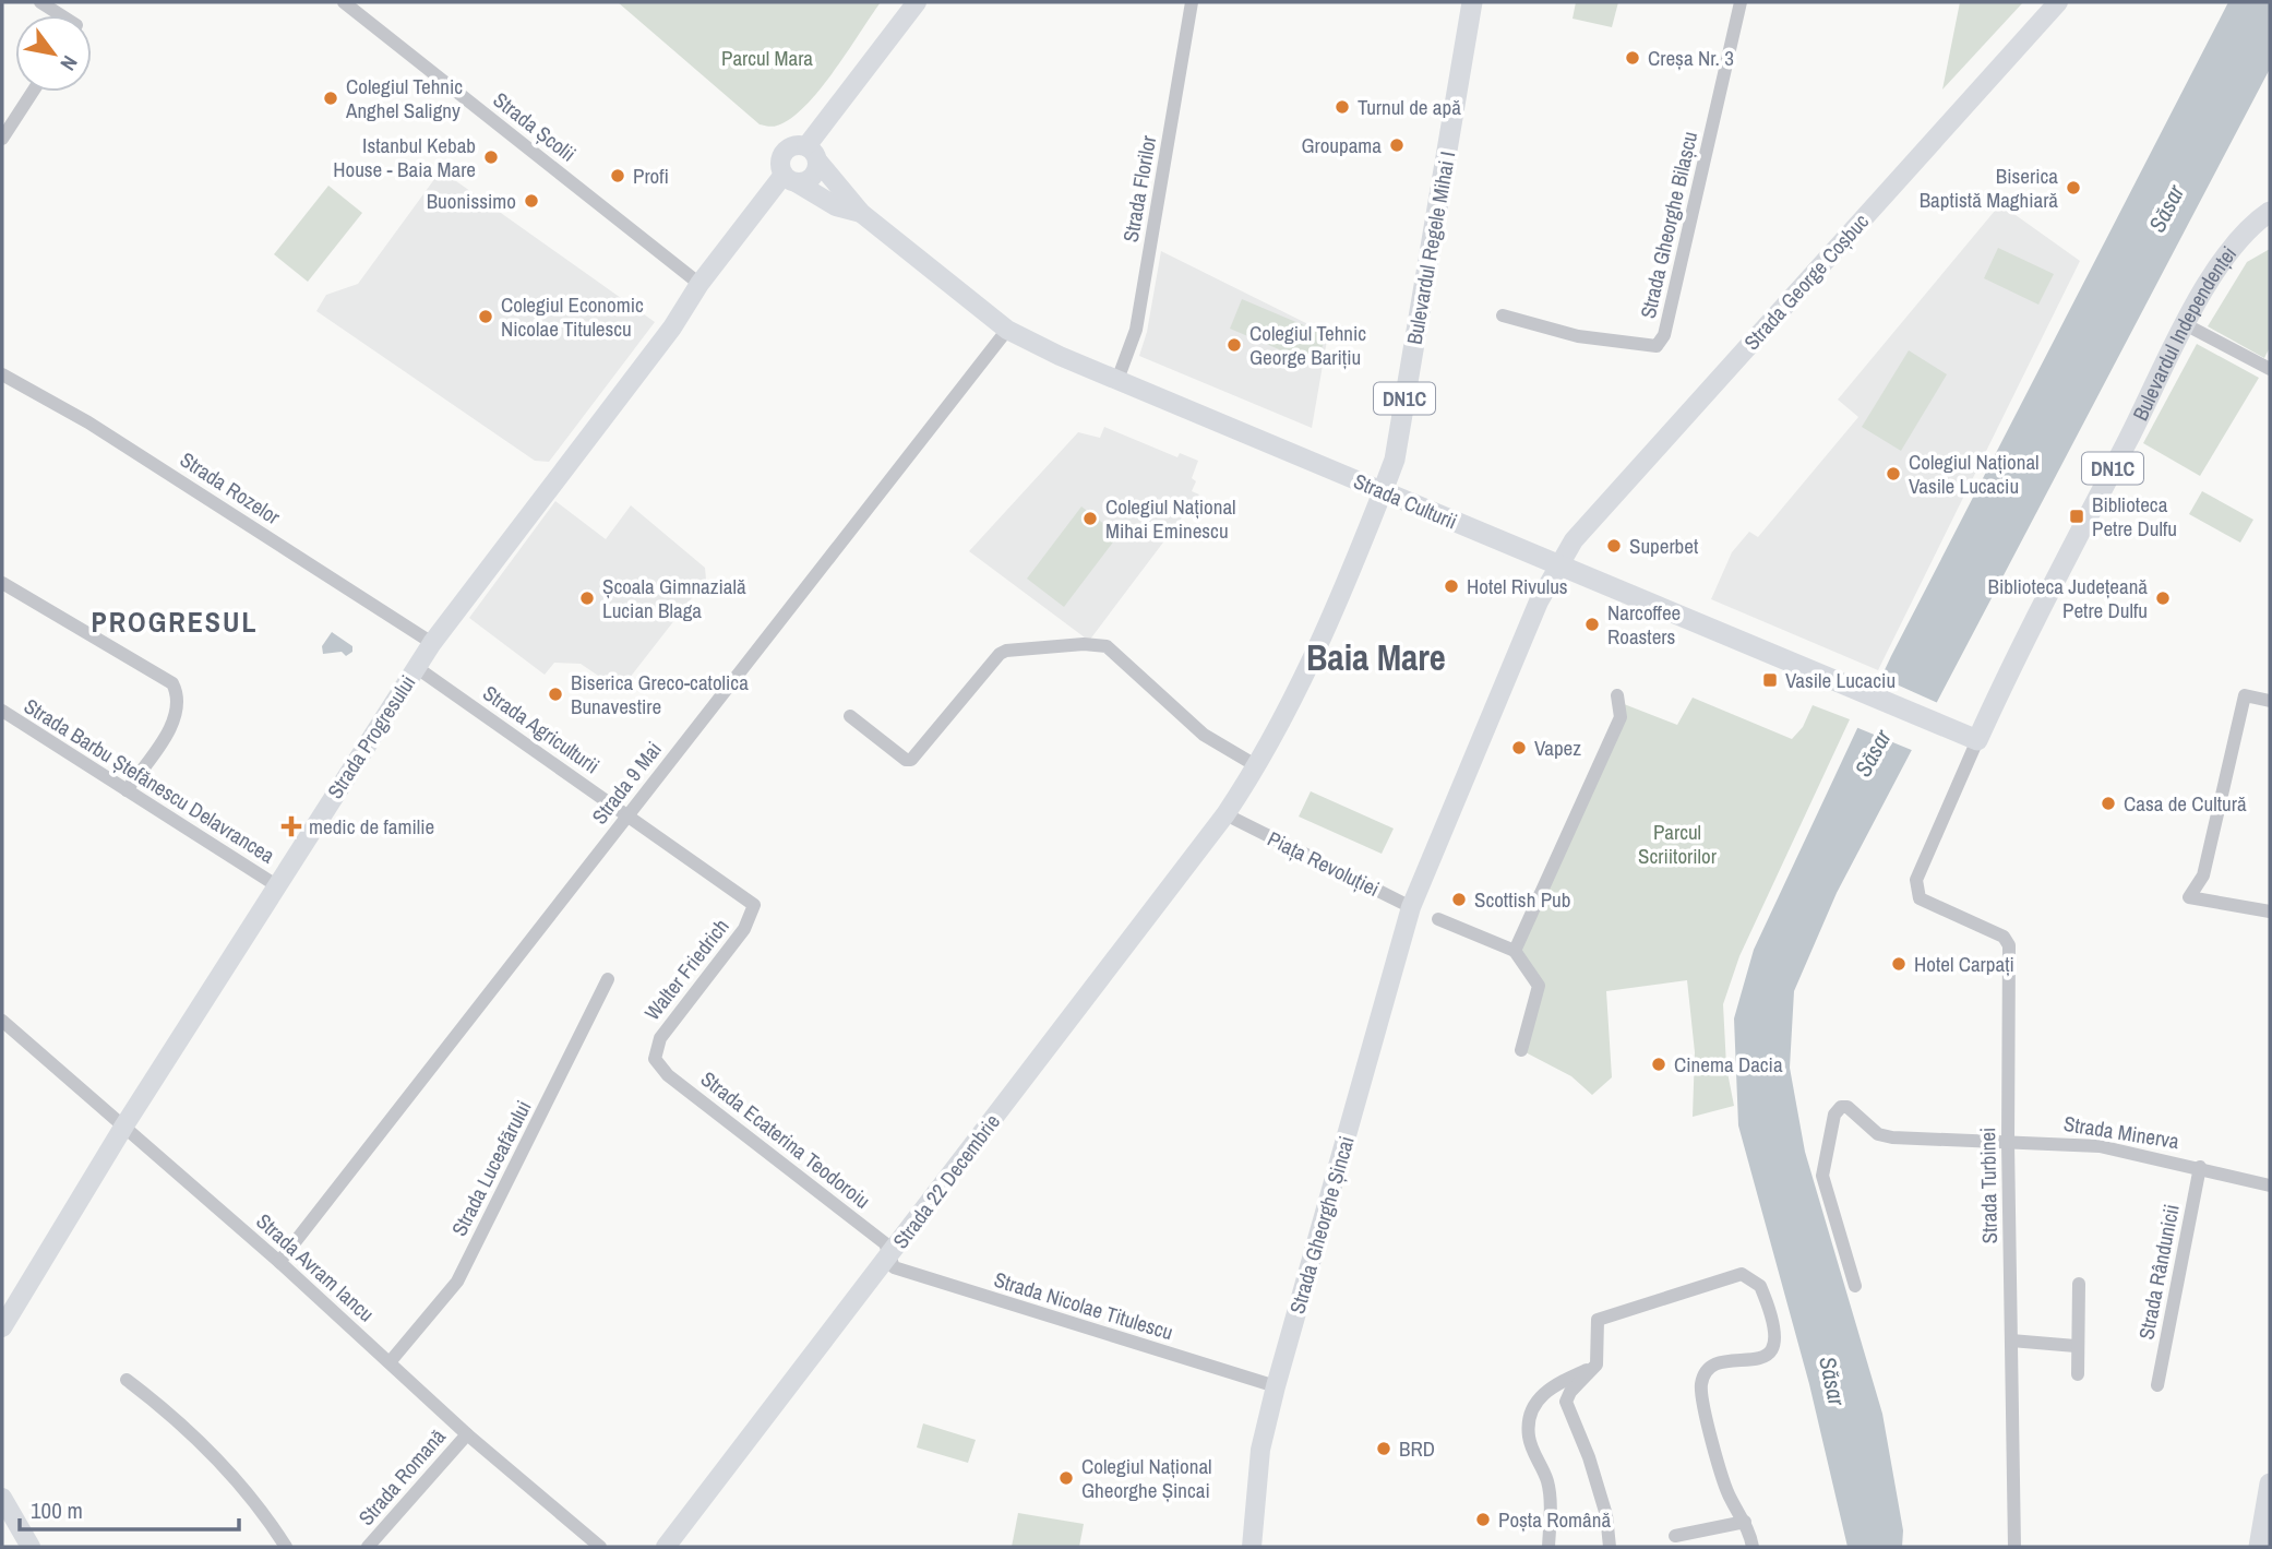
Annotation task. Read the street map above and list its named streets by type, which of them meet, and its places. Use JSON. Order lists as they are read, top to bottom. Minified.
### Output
{"streets":{"main road":["Bulevardul Regele Mihai I","Strada George Coșbuc","Bulevardul Independenței","DN1C","Strada Culturii","Strada Progresului","Strada 22 Decembrie","Strada Gheorghe Șincai"],"street":["Strada Școlii","Strada Florilor","Strada Gheorghe Bilașcu","Strada Rozelor","Strada Agriculturii","Strada Barbu Ștefănescu Delavrancea","Strada 9 Mai","Piața Revoluției","Walter Friedrich","Strada Minerva","Strada Ecaterina Teodoroiu","Strada Luceafărului","Strada Turbinei","Strada Avram Iancu","Strada Rândunicii","Strada Nicolae Titulescu","Strada Romană"]},"crossings":[["Strada Școlii","Strada Progresului"],["Strada Florilor","Strada Culturii"],["Bulevardul Regele Mihai I","Strada Culturii"],["Strada George Coșbuc","Strada Culturii"],["Bulevardul Independenței","Strada Culturii"],["Bulevardul Independenței","Strada Turbinei"],["Strada Rozelor","Strada Progresului"],["Strada Culturii","Strada Progresului"],["Strada Culturii","Strada 9 Mai"],["Strada Agriculturii","Strada Progresului"],["Strada Agriculturii","Strada 9 Mai"],["Strada Agriculturii","Walter Friedrich"],["Strada Progresului","Strada Barbu Ștefănescu Delavrancea"],["Strada Progresului","Strada Avram Iancu"],["Strada 9 Mai","Strada Avram Iancu"],["Piața Revoluției","Strada 22 Decembrie"],["Piața Revoluției","Strada Gheorghe Șincai"],["Walter Friedrich","Strada Ecaterina Teodoroiu"],["Strada Minerva","Strada Turbinei"],["Strada Minerva","Strada Rândunicii"],["Strada Ecaterina Teodoroiu","Strada 22 Decembrie"],["Strada Ecaterina Teodoroiu","Strada Nicolae Titulescu"],["Strada Luceafărului","Strada Avram Iancu"],["Strada 22 Decembrie","Strada Nicolae Titulescu"],["Strada Gheorghe Șincai","Strada Nicolae Titulescu"],["Strada Avram Iancu","Strada Romană"]],"districts":["PROGRESUL","Baia Mare"],"water":["Săsar"],"parks":["Parcul Mara","Parcul Scriitorilor"],"places":{"other":["Creșa Nr. 3","Colegiul Tehnic Anghel Saligny","Turnul de apă","Groupama","Istanbul Kebab House - Baia Mare","Profi","Biserica Baptistă Maghiară","Buonissimo","Colegiul Economic Nicolae Titulescu","Colegiul Tehnic George Barițiu","Colegiul Național Vasile Lucaciu","Colegiul Național Mihai Eminescu","Superbet","Hotel Rivulus","Școala Gimnazială Lucian Blaga","Biblioteca Județeană Petre Dulfu","Narcoffee Roasters","Biserica Greco-catolica Bunavestire","Vapez","Casa de Cultură","Scottish Pub","Hotel Carpați","Cinema Dacia","BRD","Colegiul Național Gheorghe Șincai","Poșta Română"],"transit":["Biblioteca Petre Dulfu","Vasile Lucaciu"],"health":["medic de familie"]},"scale_bar":"100 m","north":"bottom right"}
